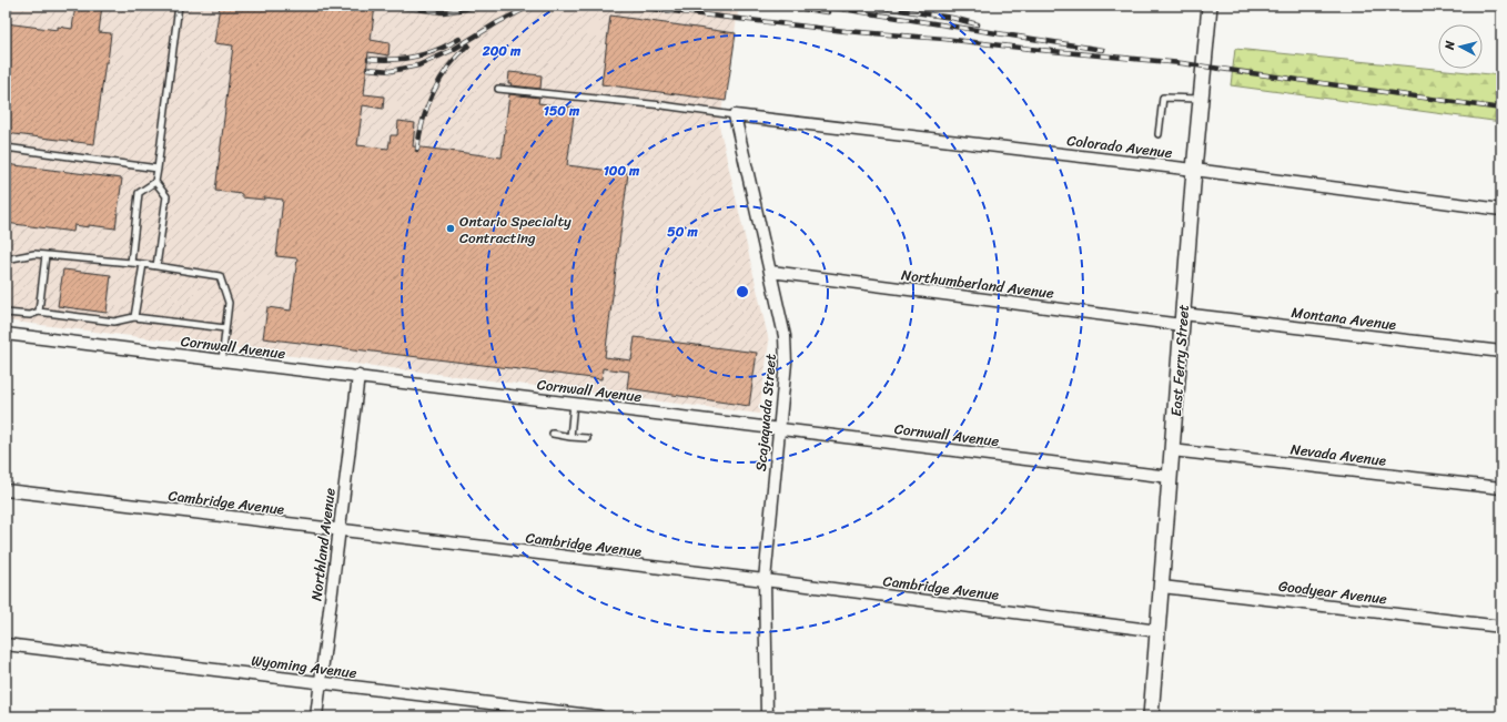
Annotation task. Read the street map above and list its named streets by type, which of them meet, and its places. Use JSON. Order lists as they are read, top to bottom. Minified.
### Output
{"streets":{"street":["Colorado Avenue","Northumberland Avenue","Montana Avenue","Cornwall Avenue","East Ferry Street","Scajaquada Street","Nevada Avenue","Cambridge Avenue","Northland Avenue","Goodyear Avenue","Wyoming Avenue"]},"crossings":[["Colorado Avenue","East Ferry Street"],["Colorado Avenue","Scajaquada Street"],["Northumberland Avenue","Montana Avenue"],["Northumberland Avenue","East Ferry Street"],["Northumberland Avenue","Scajaquada Street"],["Montana Avenue","East Ferry Street"],["Cornwall Avenue","East Ferry Street"],["Cornwall Avenue","Scajaquada Street"],["Cornwall Avenue","Northland Avenue"],["East Ferry Street","Nevada Avenue"],["East Ferry Street","Cambridge Avenue"],["East Ferry Street","Goodyear Avenue"],["Scajaquada Street","Cambridge Avenue"],["Cambridge Avenue","Northland Avenue"],["Northland Avenue","Wyoming Avenue"]],"places":["Ontario Specialty Contracting"],"north":"left","rings":["200 m","150 m","100 m","50 m"]}
